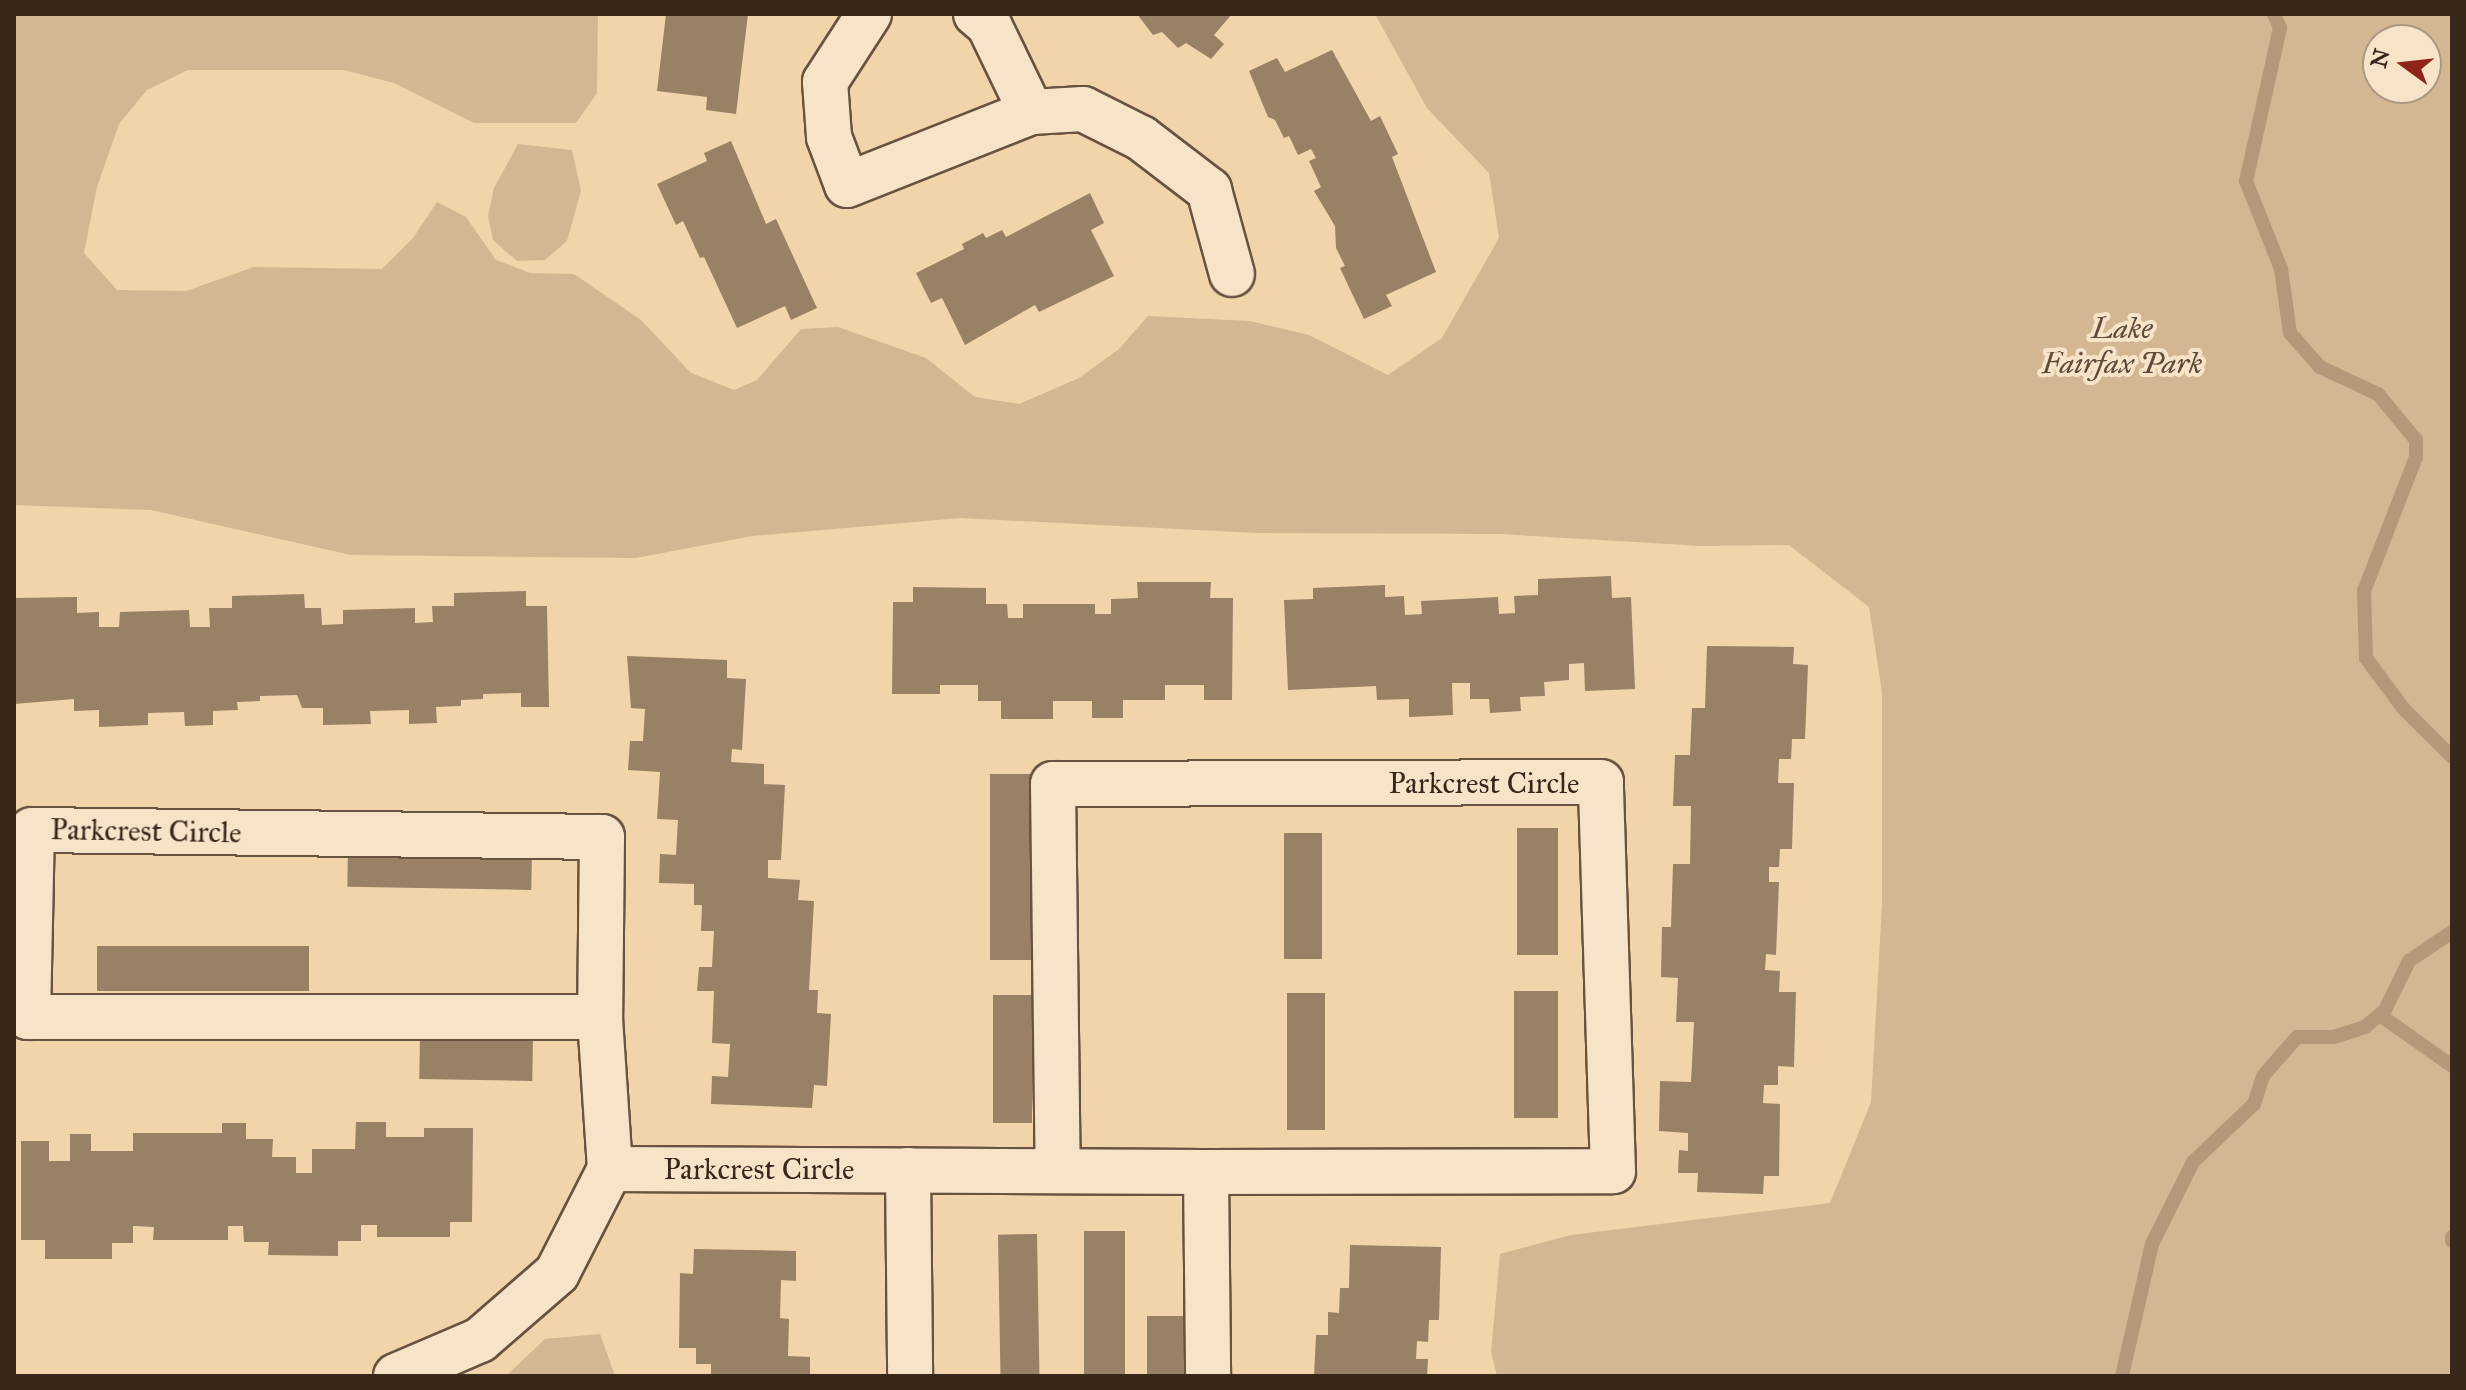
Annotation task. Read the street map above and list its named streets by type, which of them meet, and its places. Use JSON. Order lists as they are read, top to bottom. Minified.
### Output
{"streets":{"street":["Parkcrest Circle"]},"parks":["Lake Fairfax Park"],"north":"left"}
